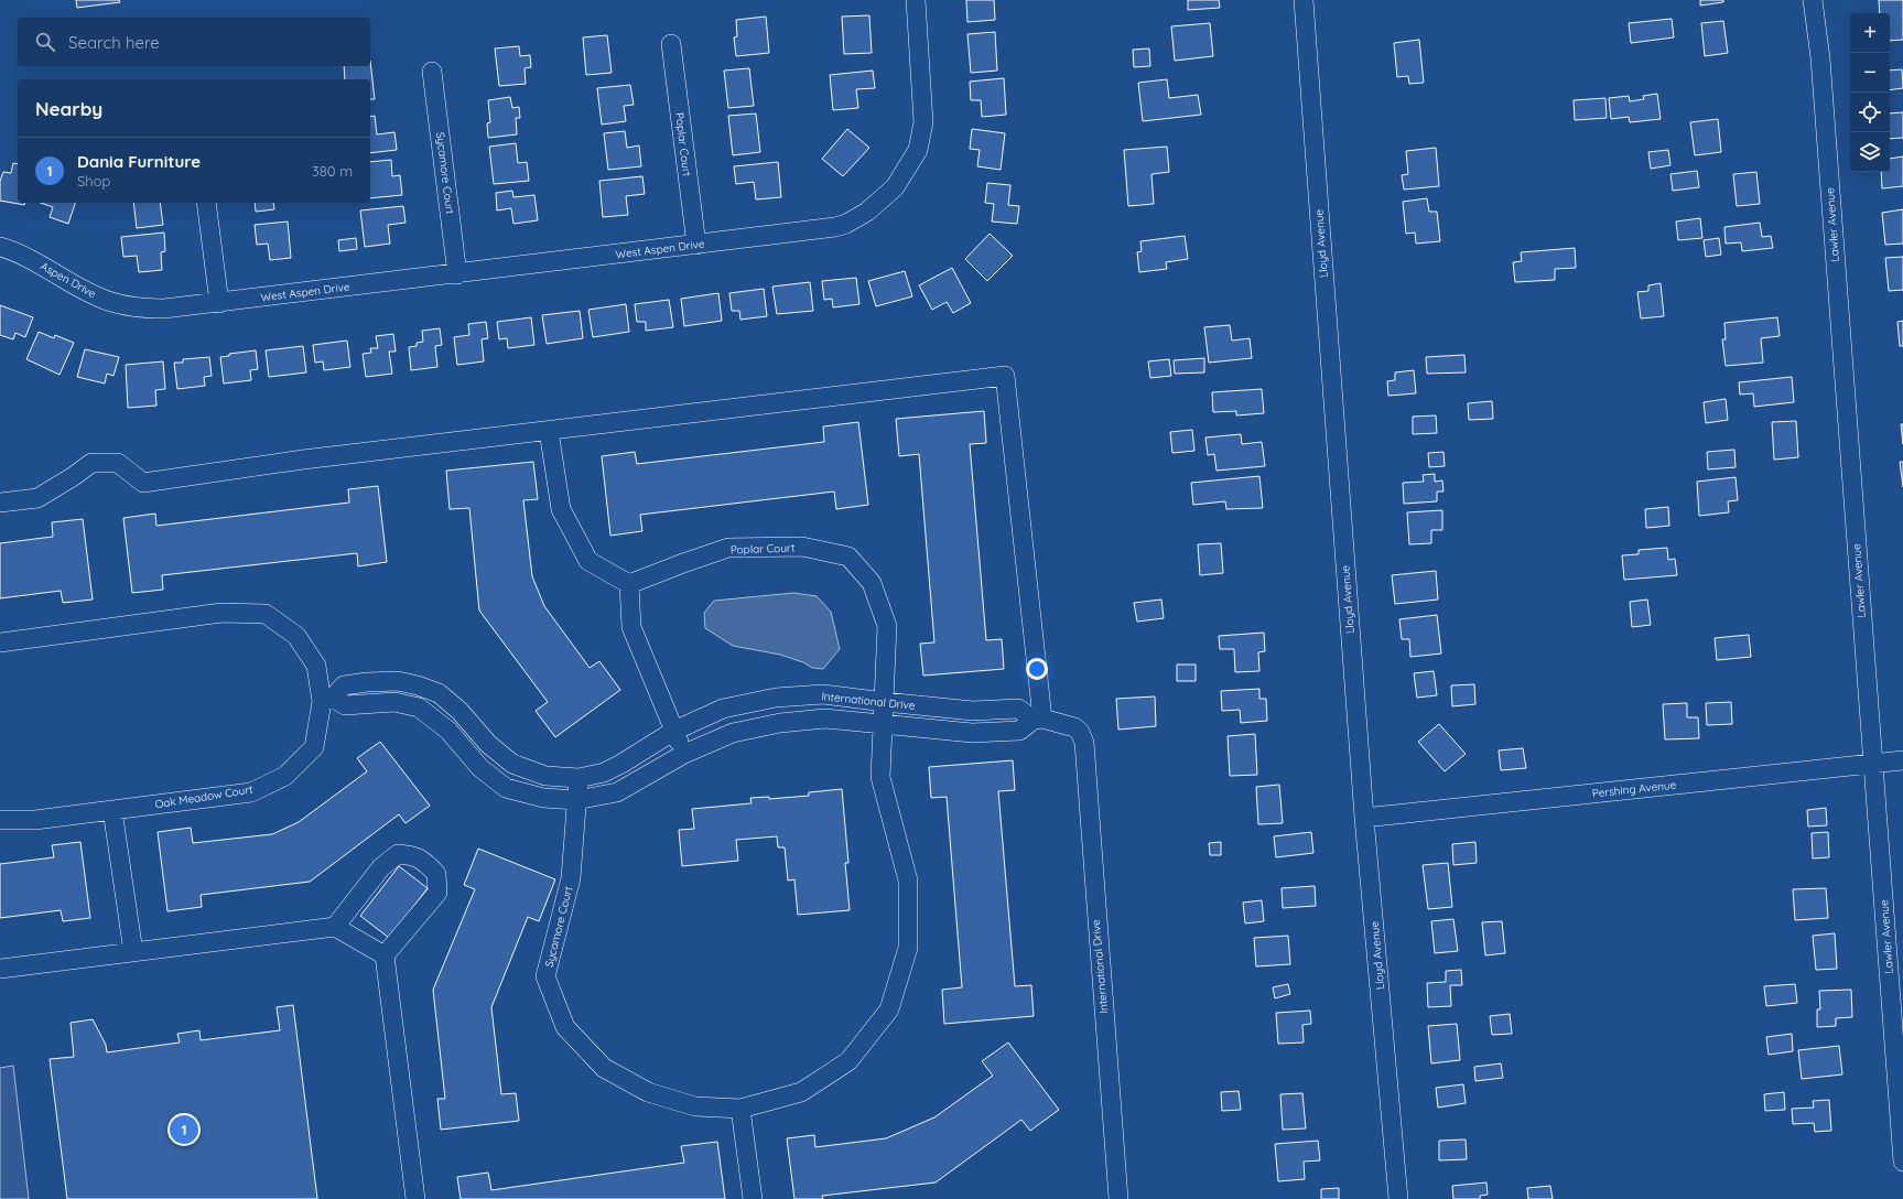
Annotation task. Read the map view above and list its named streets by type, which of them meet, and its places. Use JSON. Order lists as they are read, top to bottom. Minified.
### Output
{"streets":{"street":["Poplar Court","Sycamore Court","Lawler Avenue","Lloyd Avenue","West Aspen Drive","Aspen Drive","International Drive","Pershing Avenue","Oak Meadow Court"]},"crossings":[["Poplar Court","Sycamore Court"],["Poplar Court","West Aspen Drive"],["Poplar Court","International Drive"],["Sycamore Court","West Aspen Drive"],["Sycamore Court","International Drive"],["Lawler Avenue","Pershing Avenue"],["Lloyd Avenue","Pershing Avenue"],["West Aspen Drive","Aspen Drive"],["International Drive","Oak Meadow Court"]],"page":{"map_buttons":["+","−"],"search":"Search here","heading":"Nearby","list":[{"mark":"1","name":"Dania Furniture","note":"Shop","value":"380 m"}],"pins":"1"}}
